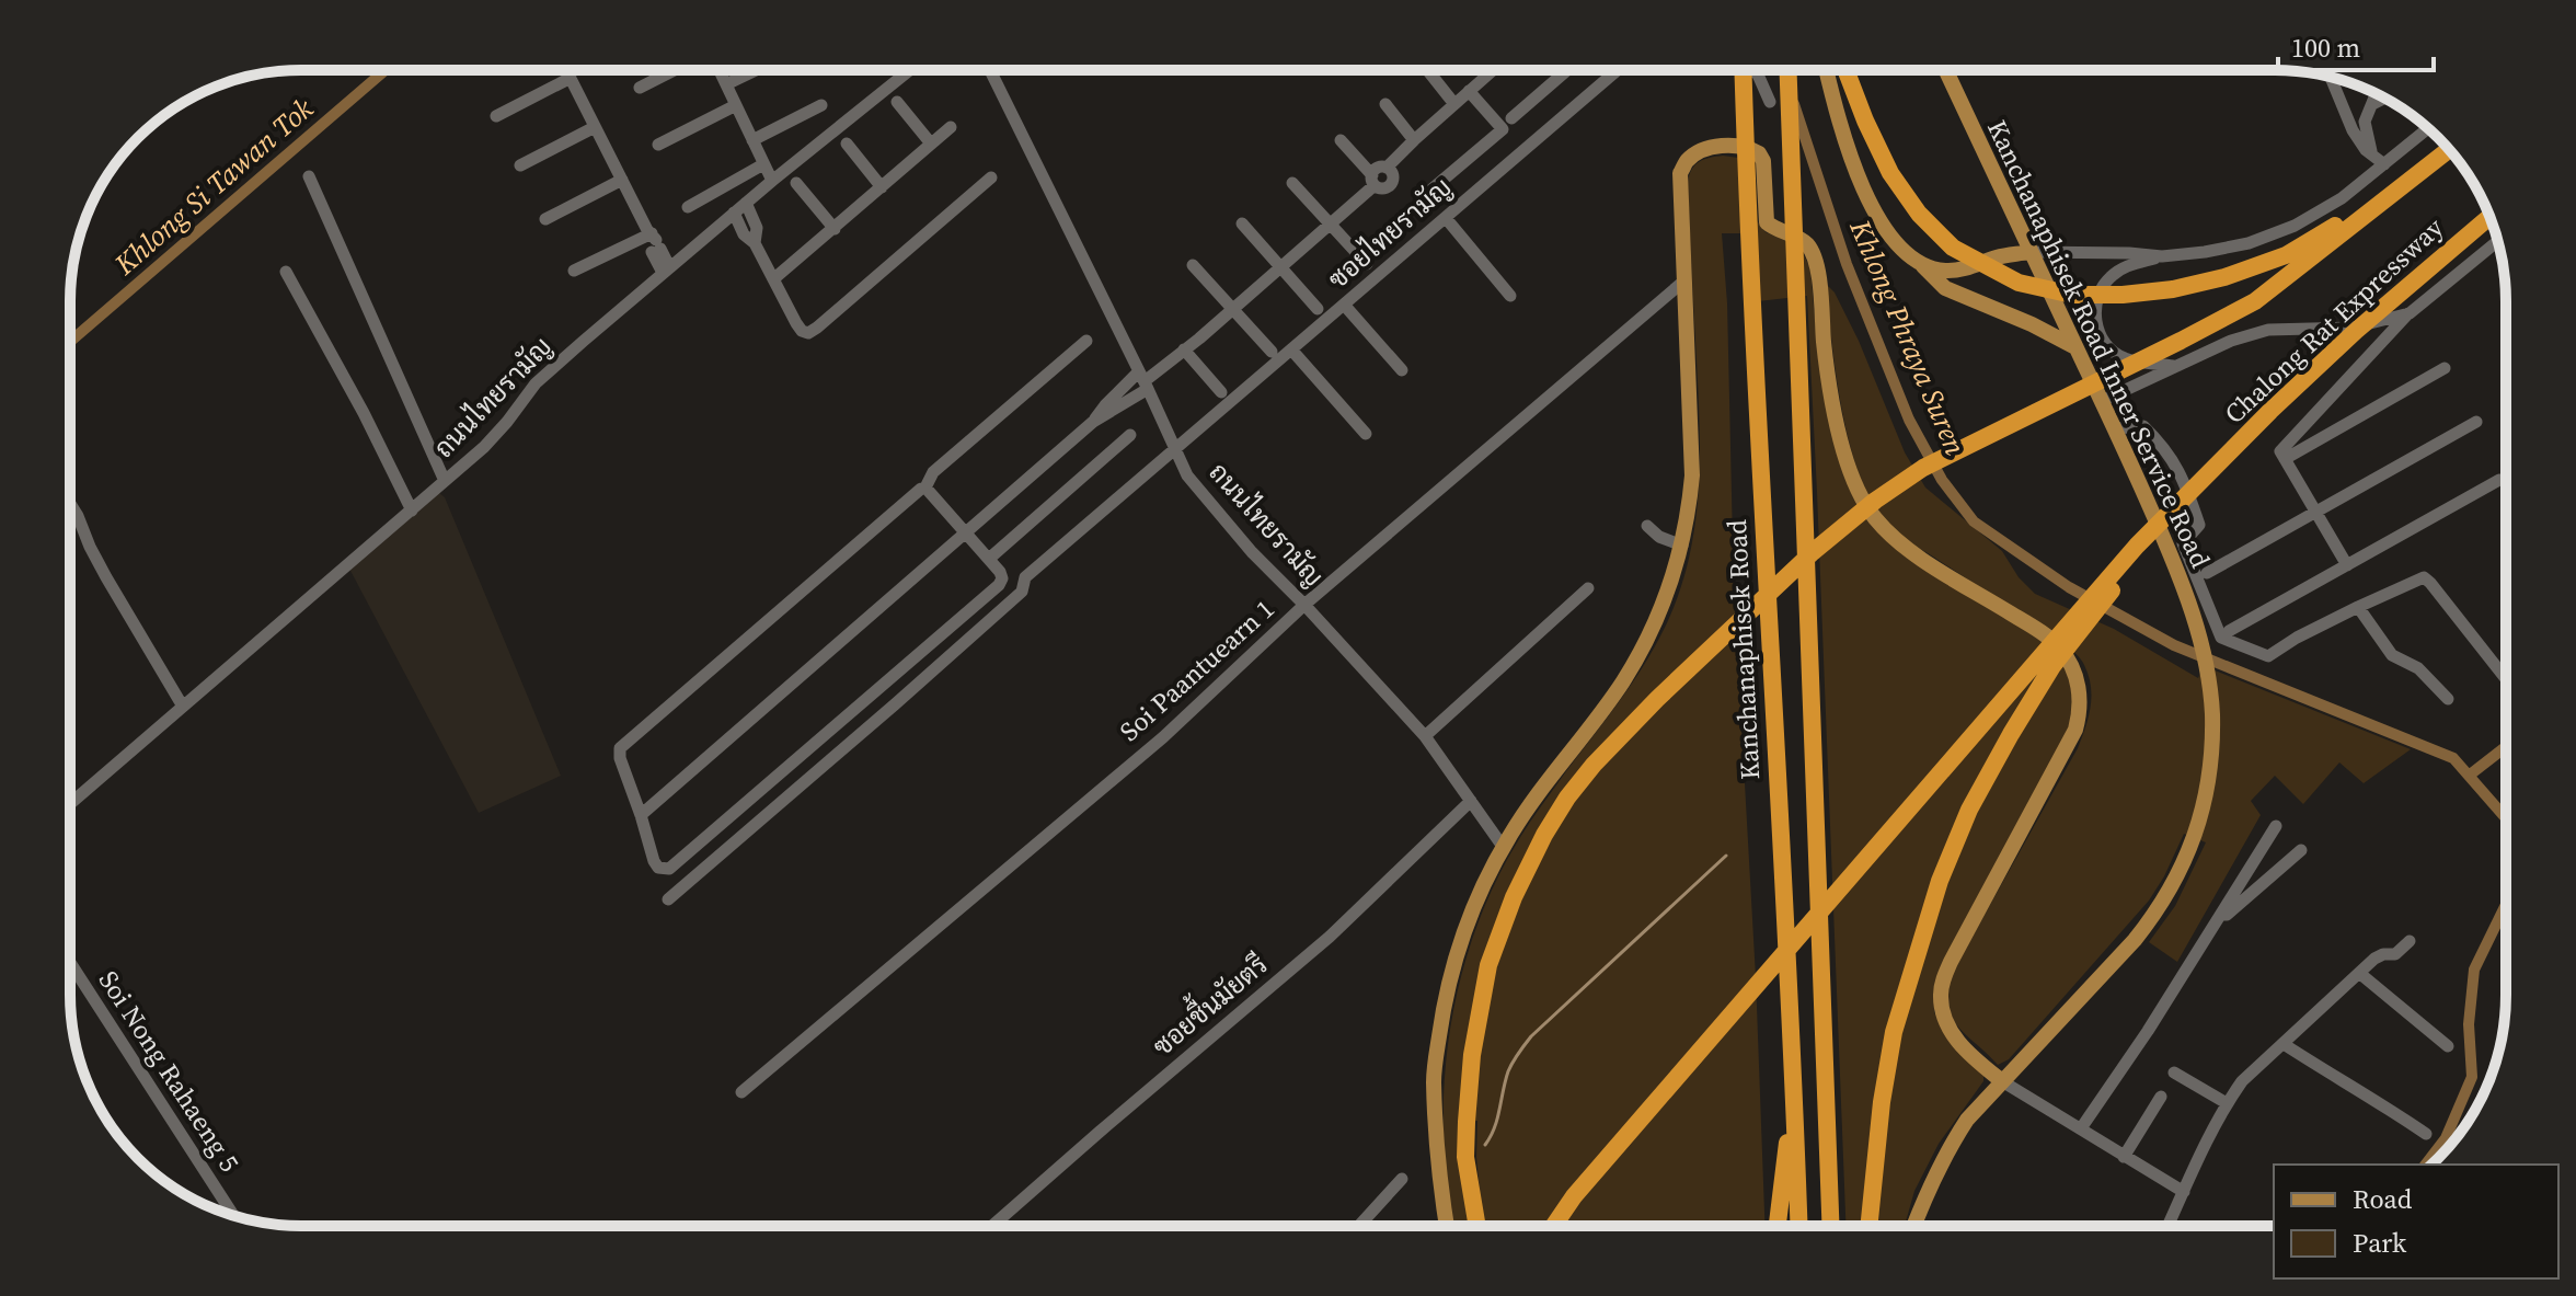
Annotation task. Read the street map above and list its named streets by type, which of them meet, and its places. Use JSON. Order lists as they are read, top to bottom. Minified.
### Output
{"streets":{"highway":["Chalong Rat Expressway","Kanchanaphisek Road"],"main road":["Kanchanaphisek Road Inner Service Road"],"street":["ซอยไทยรามัญ","ถนนไทยรามัญ","Soi Paantuearn 1","ซอยชื้นมัยตรี","Soi Nong Rahaeng 5"]},"crossings":[["ซอยไทยรามัญ","ถนนไทยรามัญ"],["ถนนไทยรามัญ","Soi Paantuearn 1"],["ถนนไทยรามัญ","ซอยชื้นมัยตรี"]],"water":["Khlong Si Tawan Tok","Khlong Phraya Suren"],"legend":["Road","Park"],"scale_bar":"100 m"}
